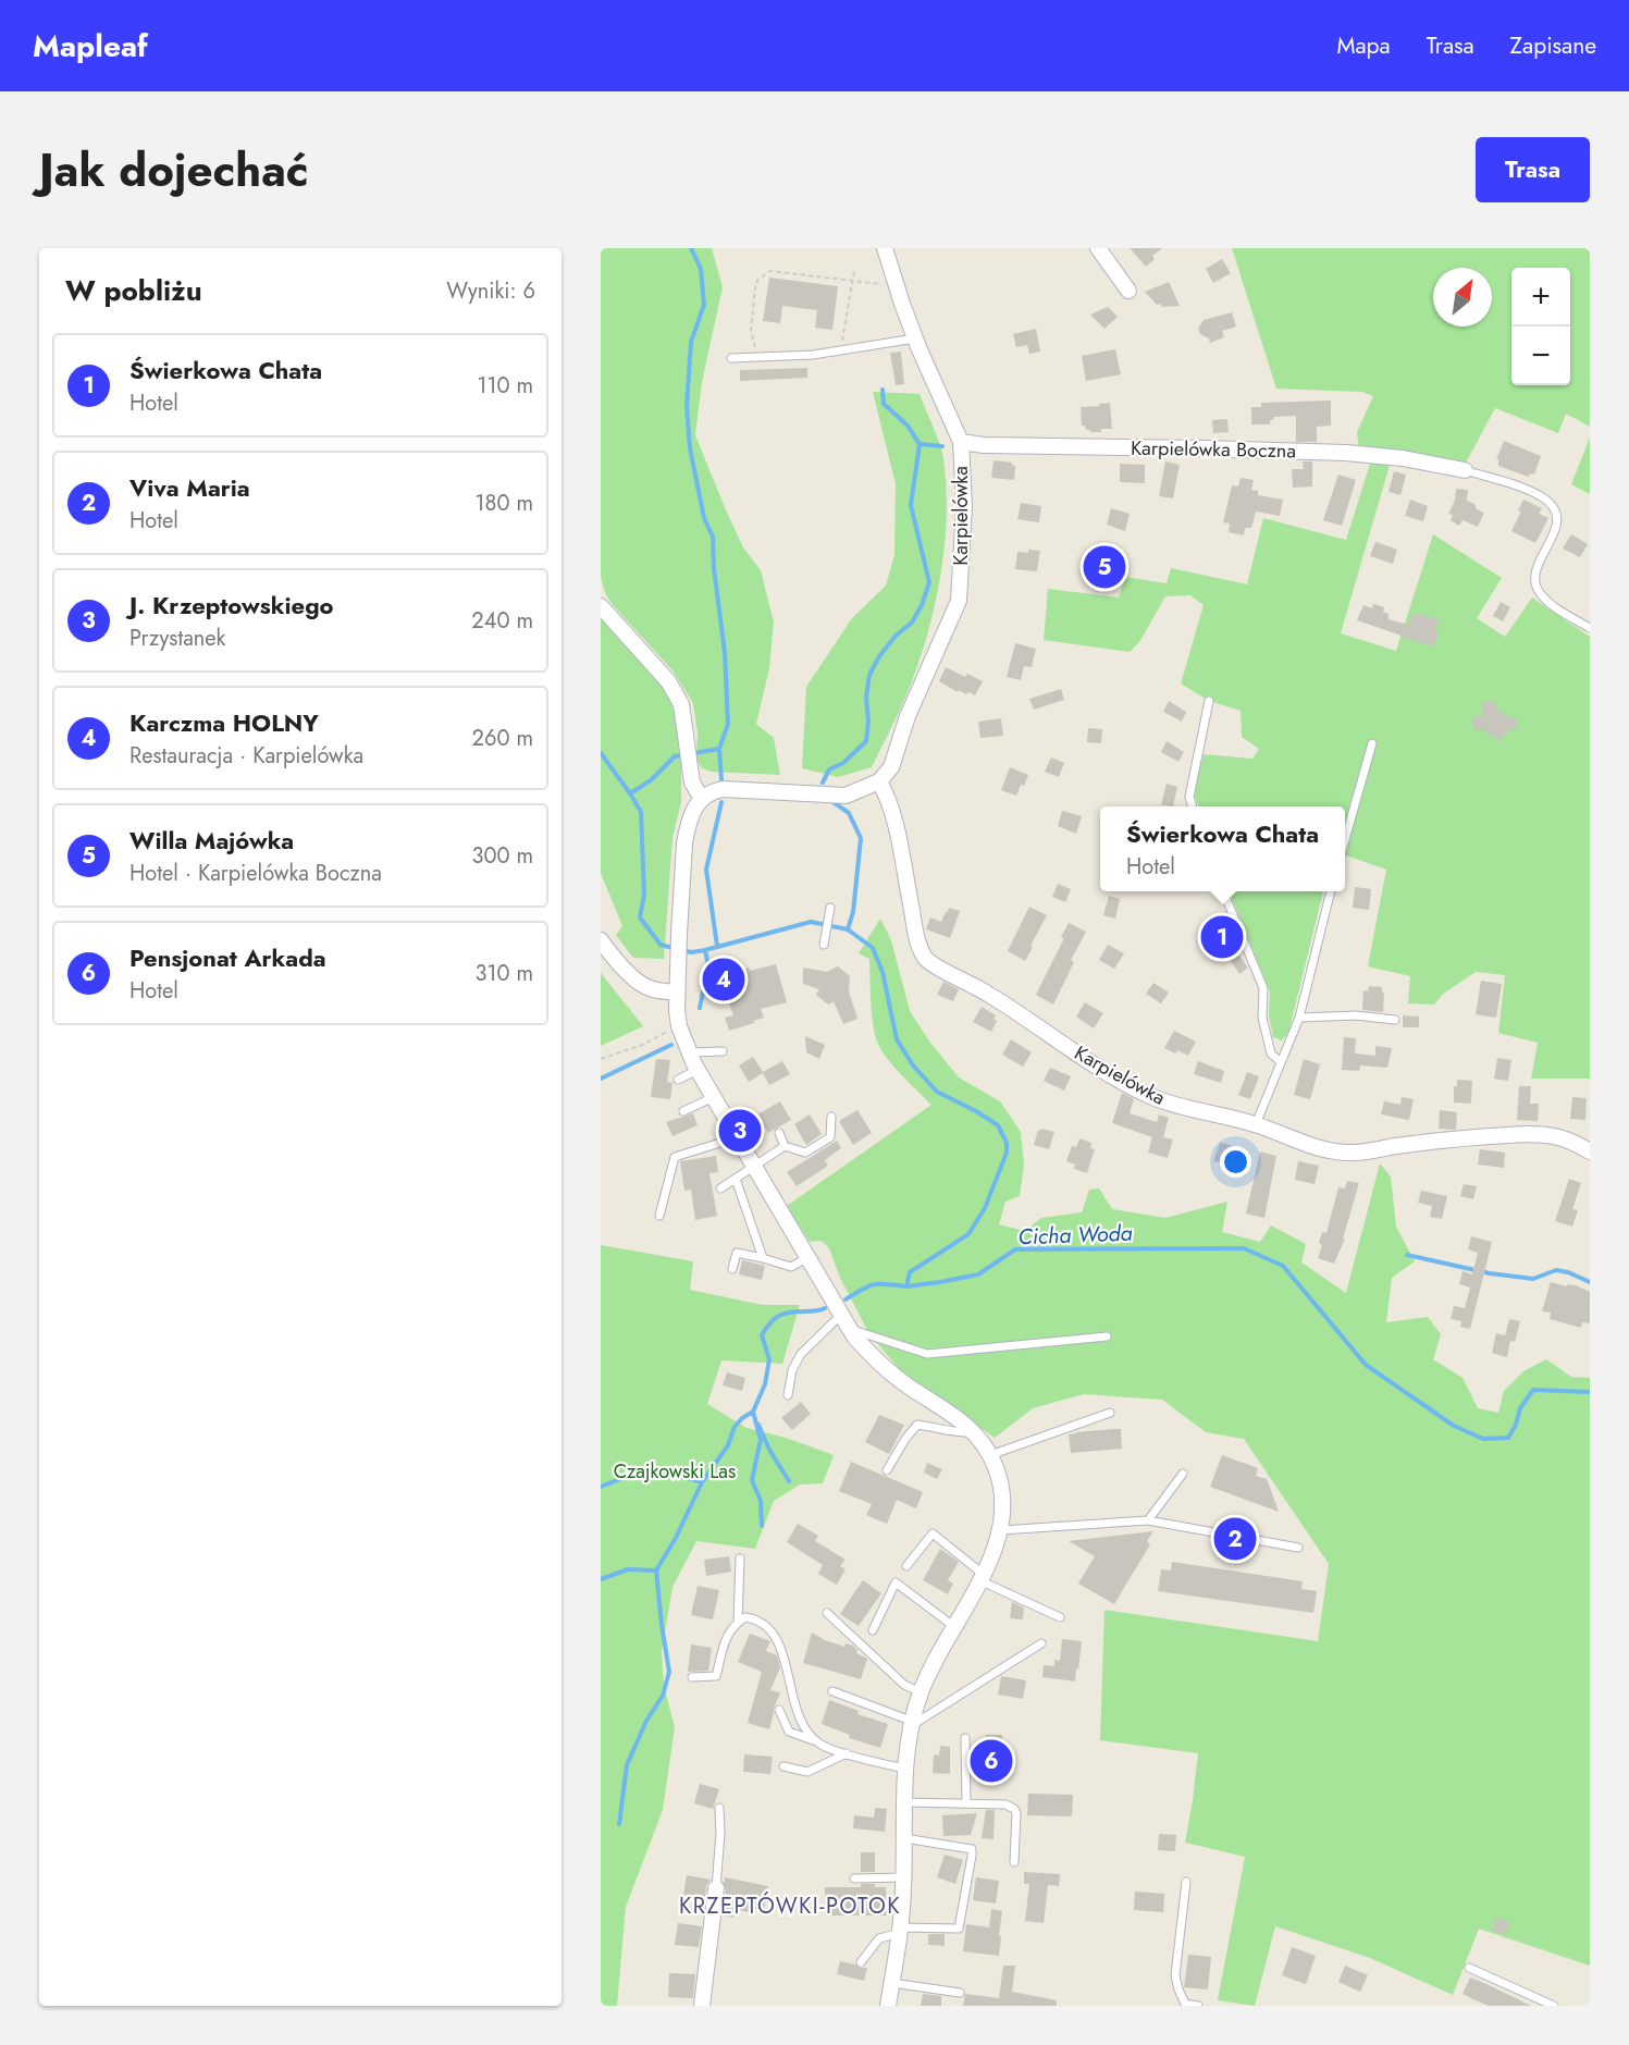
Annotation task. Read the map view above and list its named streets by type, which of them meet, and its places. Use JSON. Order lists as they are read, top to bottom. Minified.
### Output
{"streets":{"street":["Karpielówka Boczna","Karpielówka"]},"crossings":[["Karpielówka Boczna","Karpielówka"]],"districts":["KRZEPTÓWKI-POTOK"],"water":["Cicha Woda"],"parks":["Czajkowski Las"],"north":"top right","page":{"header":"Mapleaf","nav":["Mapa","Trasa","Zapisane"],"title":"Jak dojechać","buttons":"Trasa","heading":["W pobliżu","Wyniki: 6"],"map_buttons":["+","−"],"list":[{"mark":"1","name":"Świerkowa Chata","note":"Hotel","value":"110 m"},{"mark":"2","name":"Viva Maria","note":"Hotel","value":"180 m"},{"mark":"3","name":"J. Krzeptowskiego","note":"Przystanek","value":"240 m"},{"mark":"4","name":"Karczma HOLNY","note":"Restauracja · Karpielówka","value":"260 m"},{"mark":"5","name":"Willa Majówka","note":"Hotel · Karpielówka Boczna","value":"300 m"},{"mark":"6","name":"Pensjonat Arkada","note":"Hotel","value":"310 m"}],"pins":["5","1","4","3","2","6"],"popup":["Świerkowa Chata","Hotel"]}}
